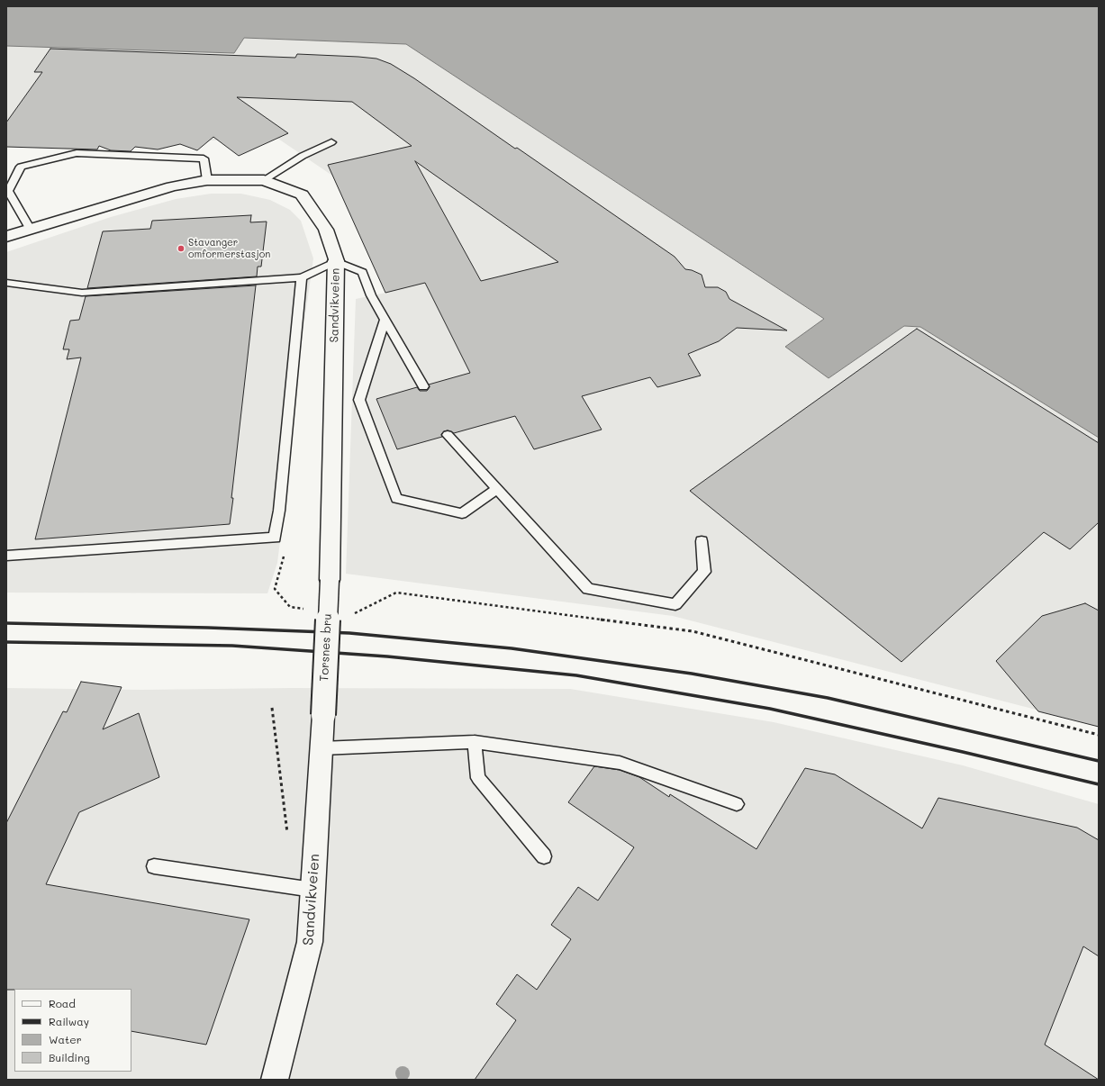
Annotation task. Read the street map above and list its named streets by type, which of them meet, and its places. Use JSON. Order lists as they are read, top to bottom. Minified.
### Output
{"streets":{"street":["Sandvikveien","Torsnes bru"]},"crossings":[["Sandvikveien","Torsnes bru"]],"places":["Stavanger omformerstasjon"],"legend":["Road","Railway","Water","Building"]}
